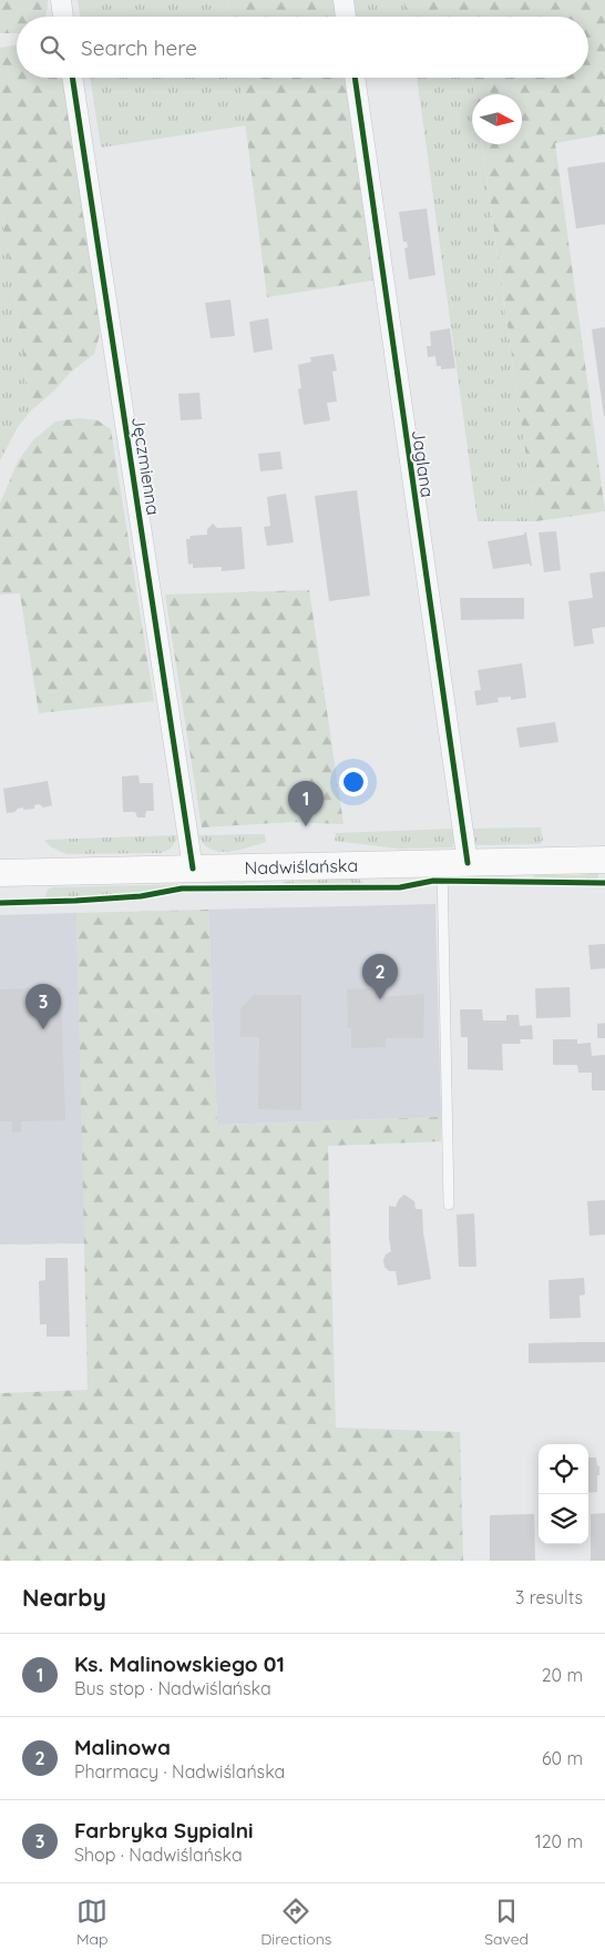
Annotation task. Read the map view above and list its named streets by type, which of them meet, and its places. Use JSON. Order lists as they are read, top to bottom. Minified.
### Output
{"streets":{"main road":["Nadwiślańska"],"street":["Jaglana","Jęczmienna"]},"crossings":[["Jaglana","Nadwiślańska"],["Jęczmienna","Nadwiślańska"]],"north":"right","page":{"search":"Search here","pins":["1","2","3"],"heading":["Nearby","3 results"],"list":[{"mark":"1","name":"Ks. Malinowskiego 01","note":"Bus stop · Nadwiślańska","value":"20 m"},{"mark":"2","name":"Malinowa","note":"Pharmacy · Nadwiślańska","value":"60 m"},{"mark":"3","name":"Farbryka Sypialni","note":"Shop · Nadwiślańska","value":"120 m"}],"nav":["Map","Directions","Saved"]}}
